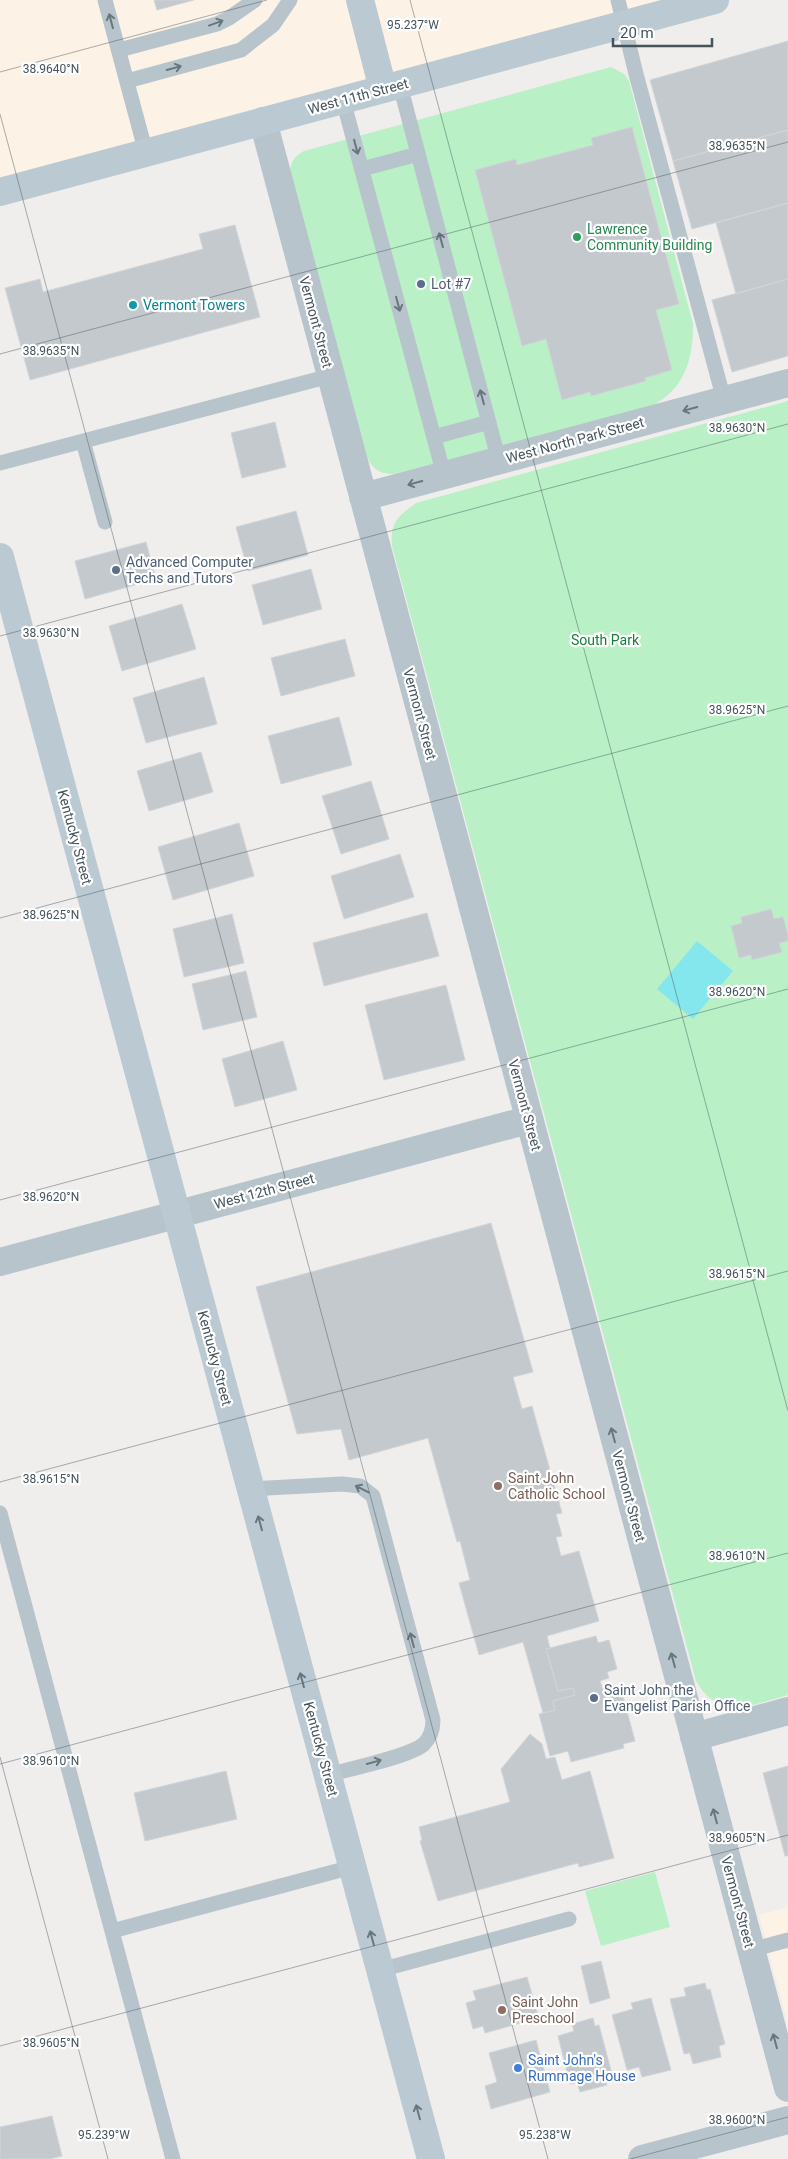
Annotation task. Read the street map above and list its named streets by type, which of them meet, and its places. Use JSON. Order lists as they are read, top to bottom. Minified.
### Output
{"streets":{"main road":["West 11th Street","Kentucky Street"],"street":["Vermont Street","West North Park Street","West 12th Street"]},"crossings":[["West 11th Street","Vermont Street"],["Vermont Street","West North Park Street"],["Vermont Street","West 12th Street"],["Kentucky Street","West 12th Street"]],"one_way":["Vermont Street","West North Park Street","Kentucky Street"],"parks":["South Park"],"places":["Lawrence Community Building","Lot #7","Vermont Towers","Advanced Computer Techs and Tutors","Saint John Catholic School","Saint John the Evangelist Parish Office","Saint John Preschool","Saint John's Rummage House"],"scale_bar":"20 m","coordinates":["95.237°W","38.9640°N","38.9635°N","38.9630°N","38.9625°N","38.9620°N","38.9615°N","38.9610°N","38.9605°N","38.9600°N","95.239°W","95.238°W"]}
